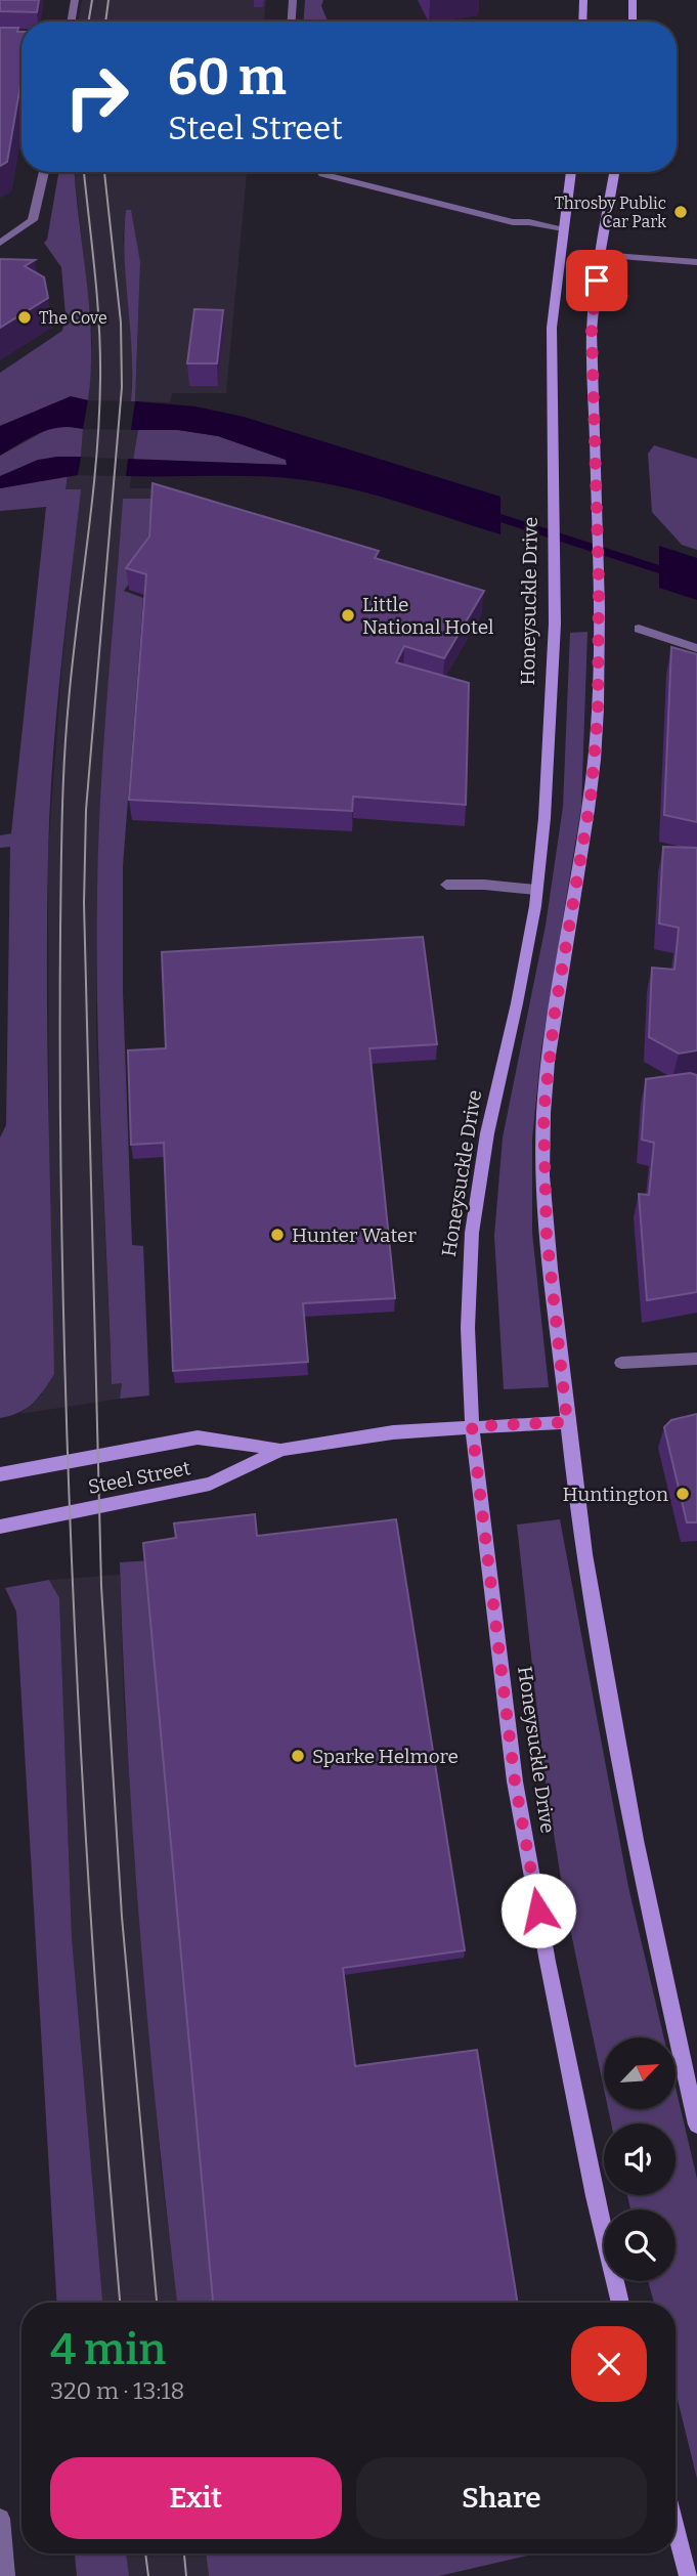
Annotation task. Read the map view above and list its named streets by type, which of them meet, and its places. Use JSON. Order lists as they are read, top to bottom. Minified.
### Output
{"streets":{"main road":["Honeysuckle Drive","Steel Street"]},"crossings":[["Honeysuckle Drive","Steel Street"]],"places":["Throsby Public Car Park","The Cove","Little National Hotel","Hunter Water","Huntington","Sparke Helmore"],"north":"top right","page":{"turn":["60 m","Steel Street"],"heading":["4 min","320 m · 13:18"],"buttons":["Exit","Share"]}}
